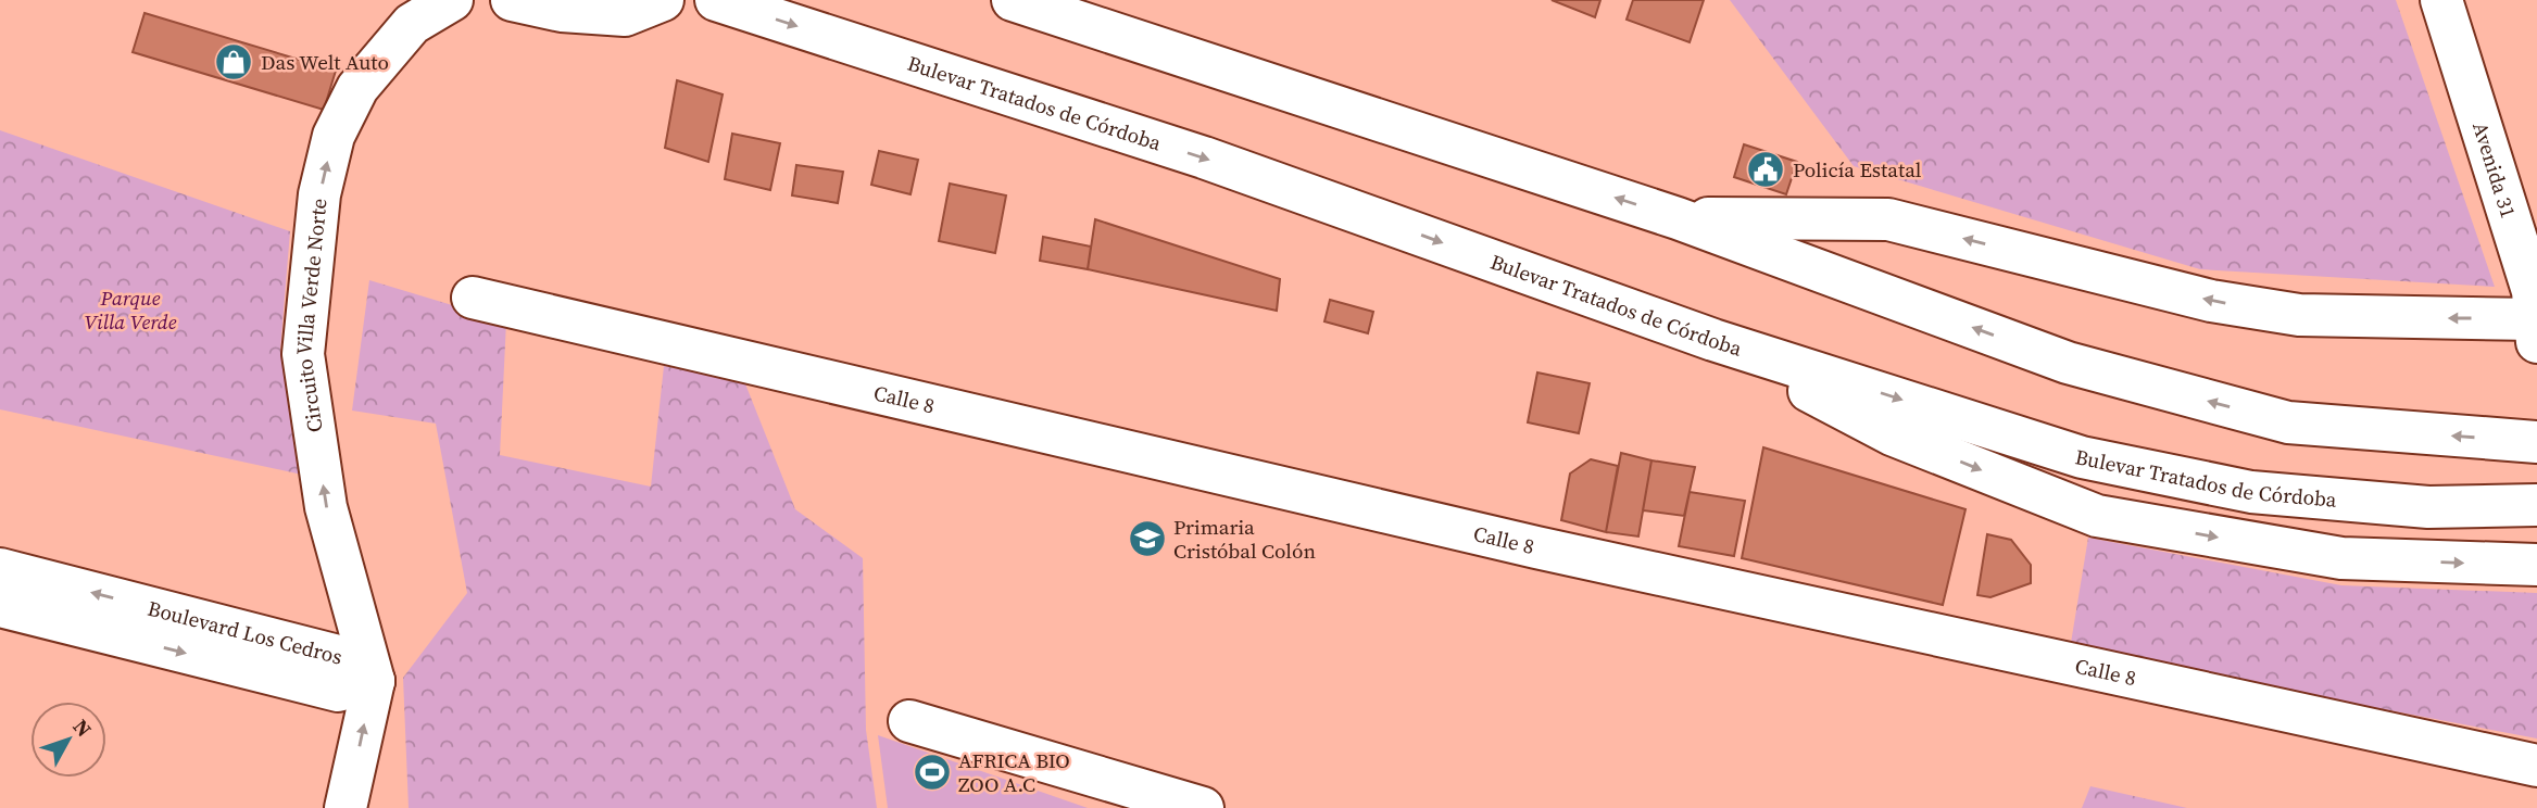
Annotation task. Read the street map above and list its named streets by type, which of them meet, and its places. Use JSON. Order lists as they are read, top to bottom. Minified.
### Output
{"streets":{"main road":["Bulevar Tratados de Córdoba","Avenida 31","Circuito Villa Verde Norte","Calle 8","Boulevard Los Cedros"]},"crossings":[["Circuito Villa Verde Norte","Boulevard Los Cedros"]],"one_way":["Circuito Villa Verde Norte"],"parks":["Parque Villa Verde"],"places":{"shop":["Das Welt Auto"],"public building":["Policía Estatal"],"school or university":["Primaria Cristóbal Colón"],"sports":["AFRICA BIO ZOO A.C"]},"north":"top right"}
